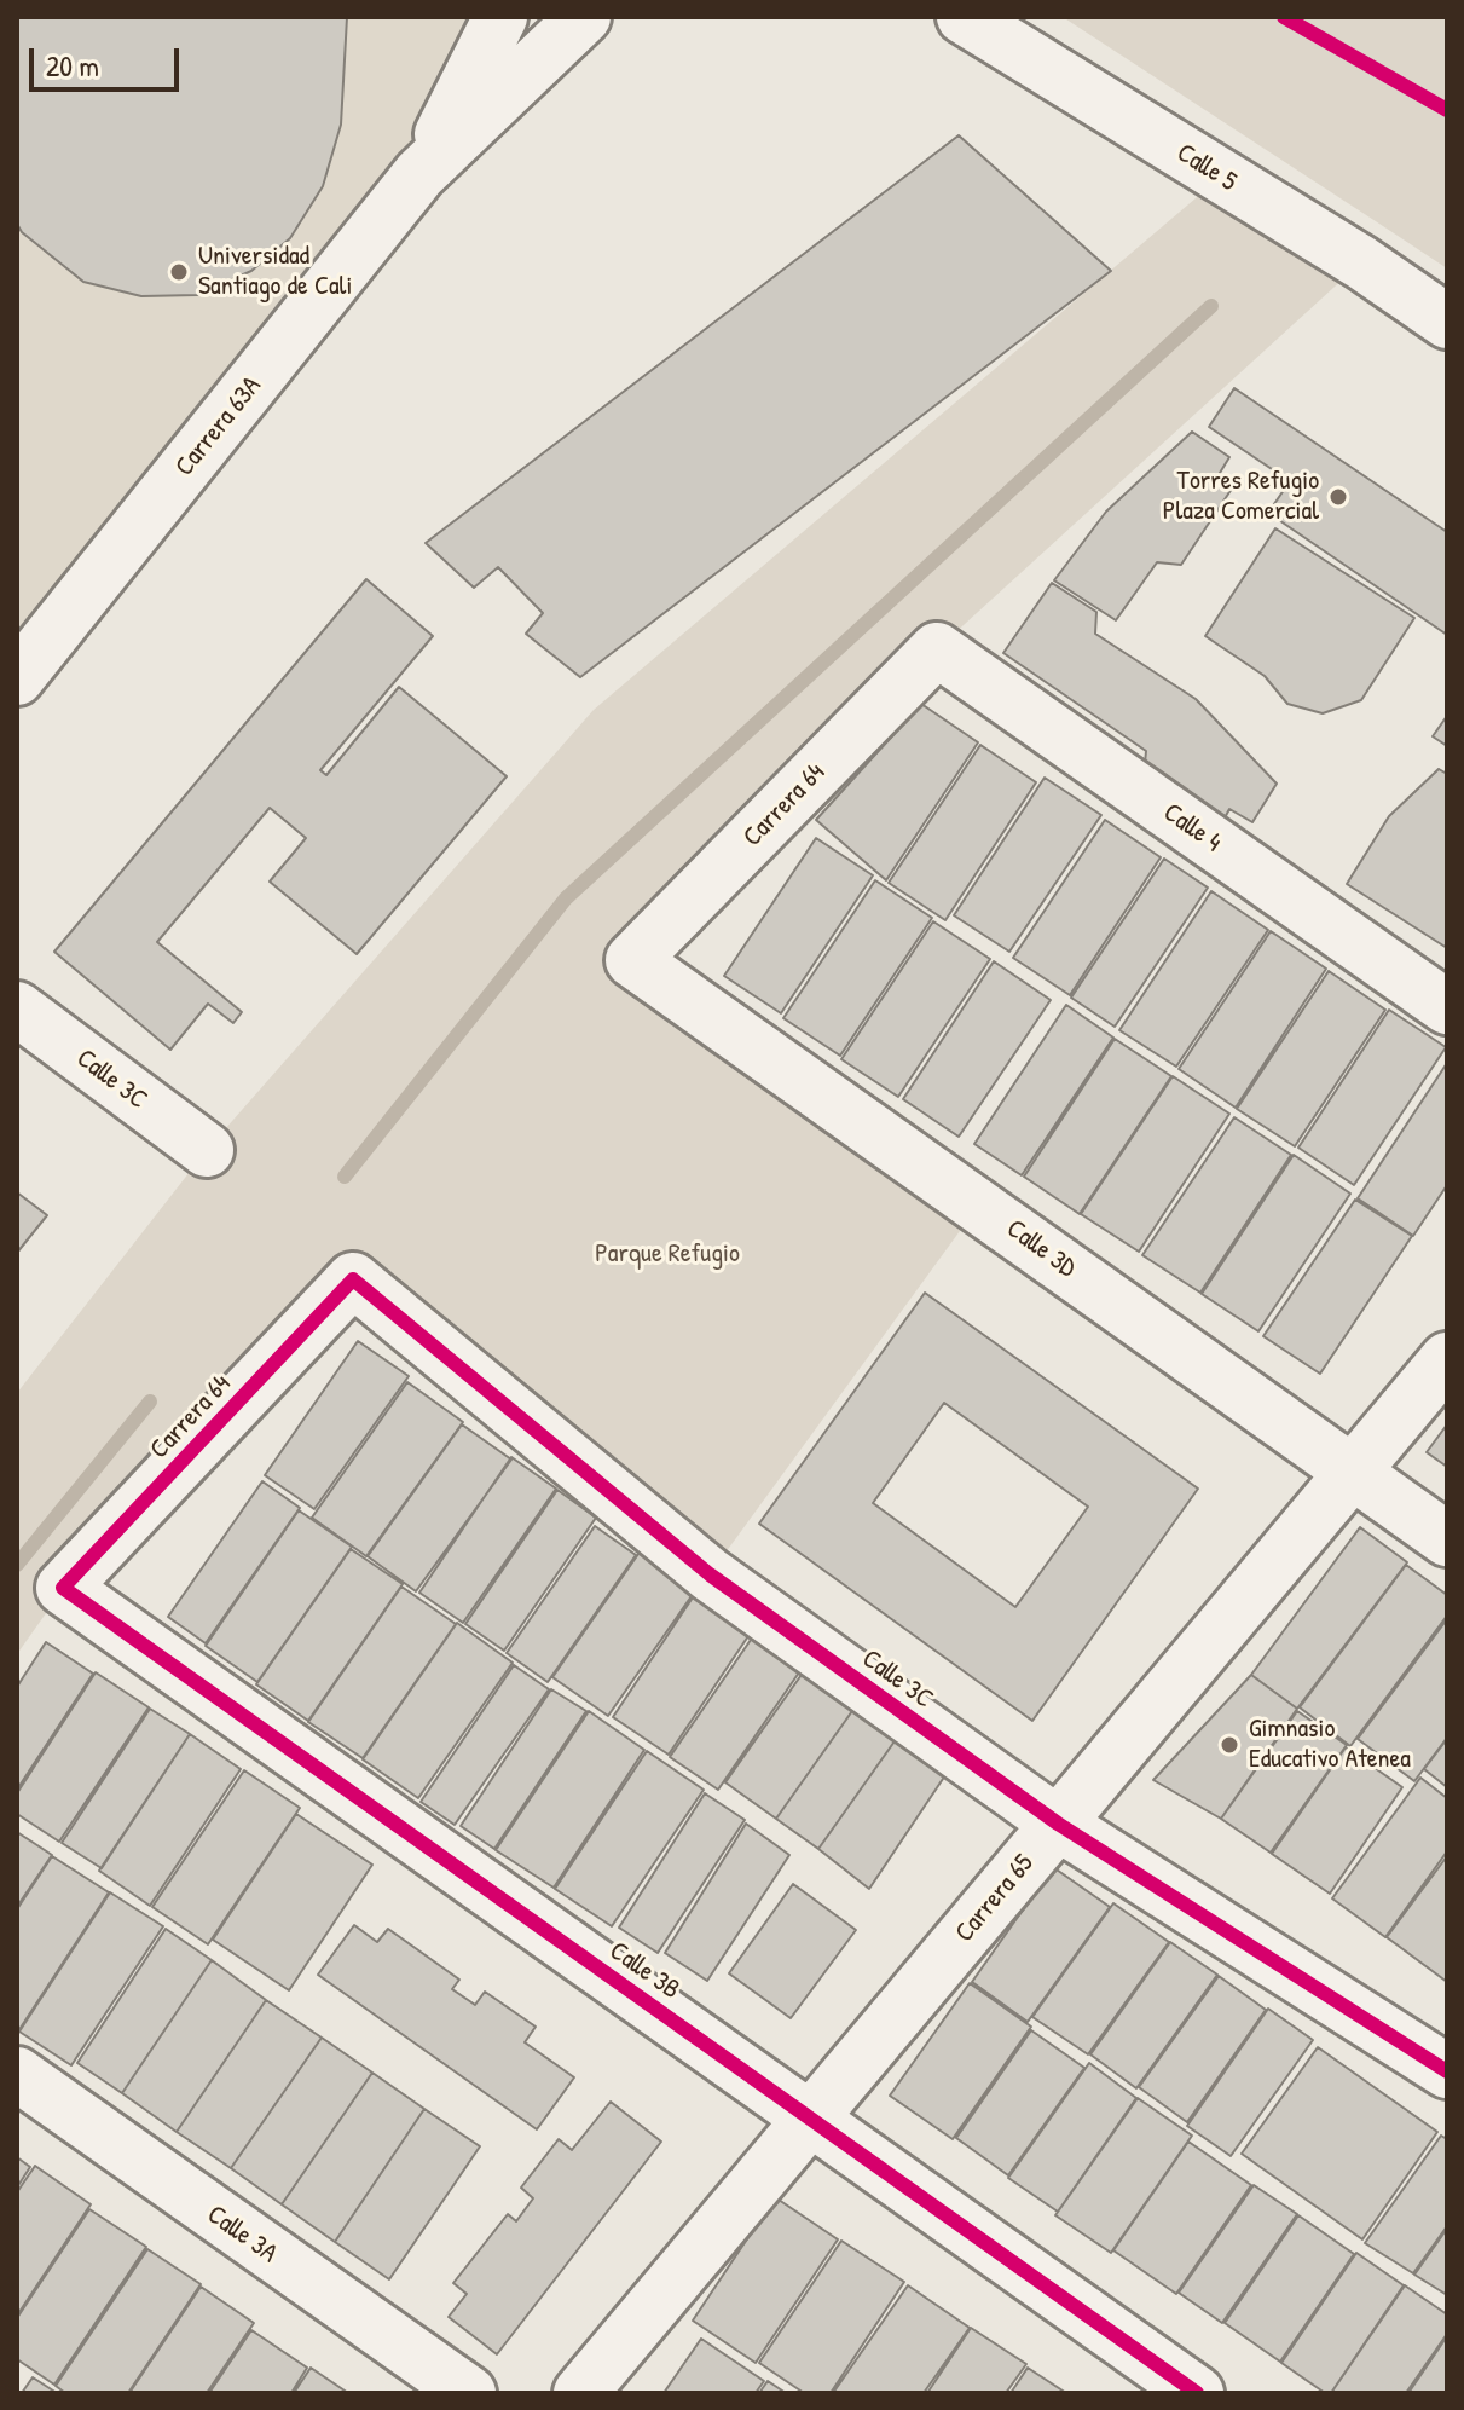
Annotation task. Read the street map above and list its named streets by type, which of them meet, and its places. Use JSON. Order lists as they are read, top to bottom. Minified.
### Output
{"streets":{"street":["Calle 5","Carrera 63A","Carrera 64","Calle 4","Calle 3C","Calle 3D","Carrera 65","Calle 3B","Calle 3A"]},"crossings":[["Carrera 64","Calle 4"],["Carrera 64","Calle 3C"],["Carrera 64","Calle 3D"],["Carrera 64","Calle 3B"],["Calle 3C","Carrera 65"],["Calle 3D","Carrera 65"],["Carrera 65","Calle 3B"]],"parks":["Parque Refugio"],"places":["Universidad Santiago de Cali","Torres Refugio Plaza Comercial","Gimnasio Educativo Atenea"],"scale_bar":"20 m"}
